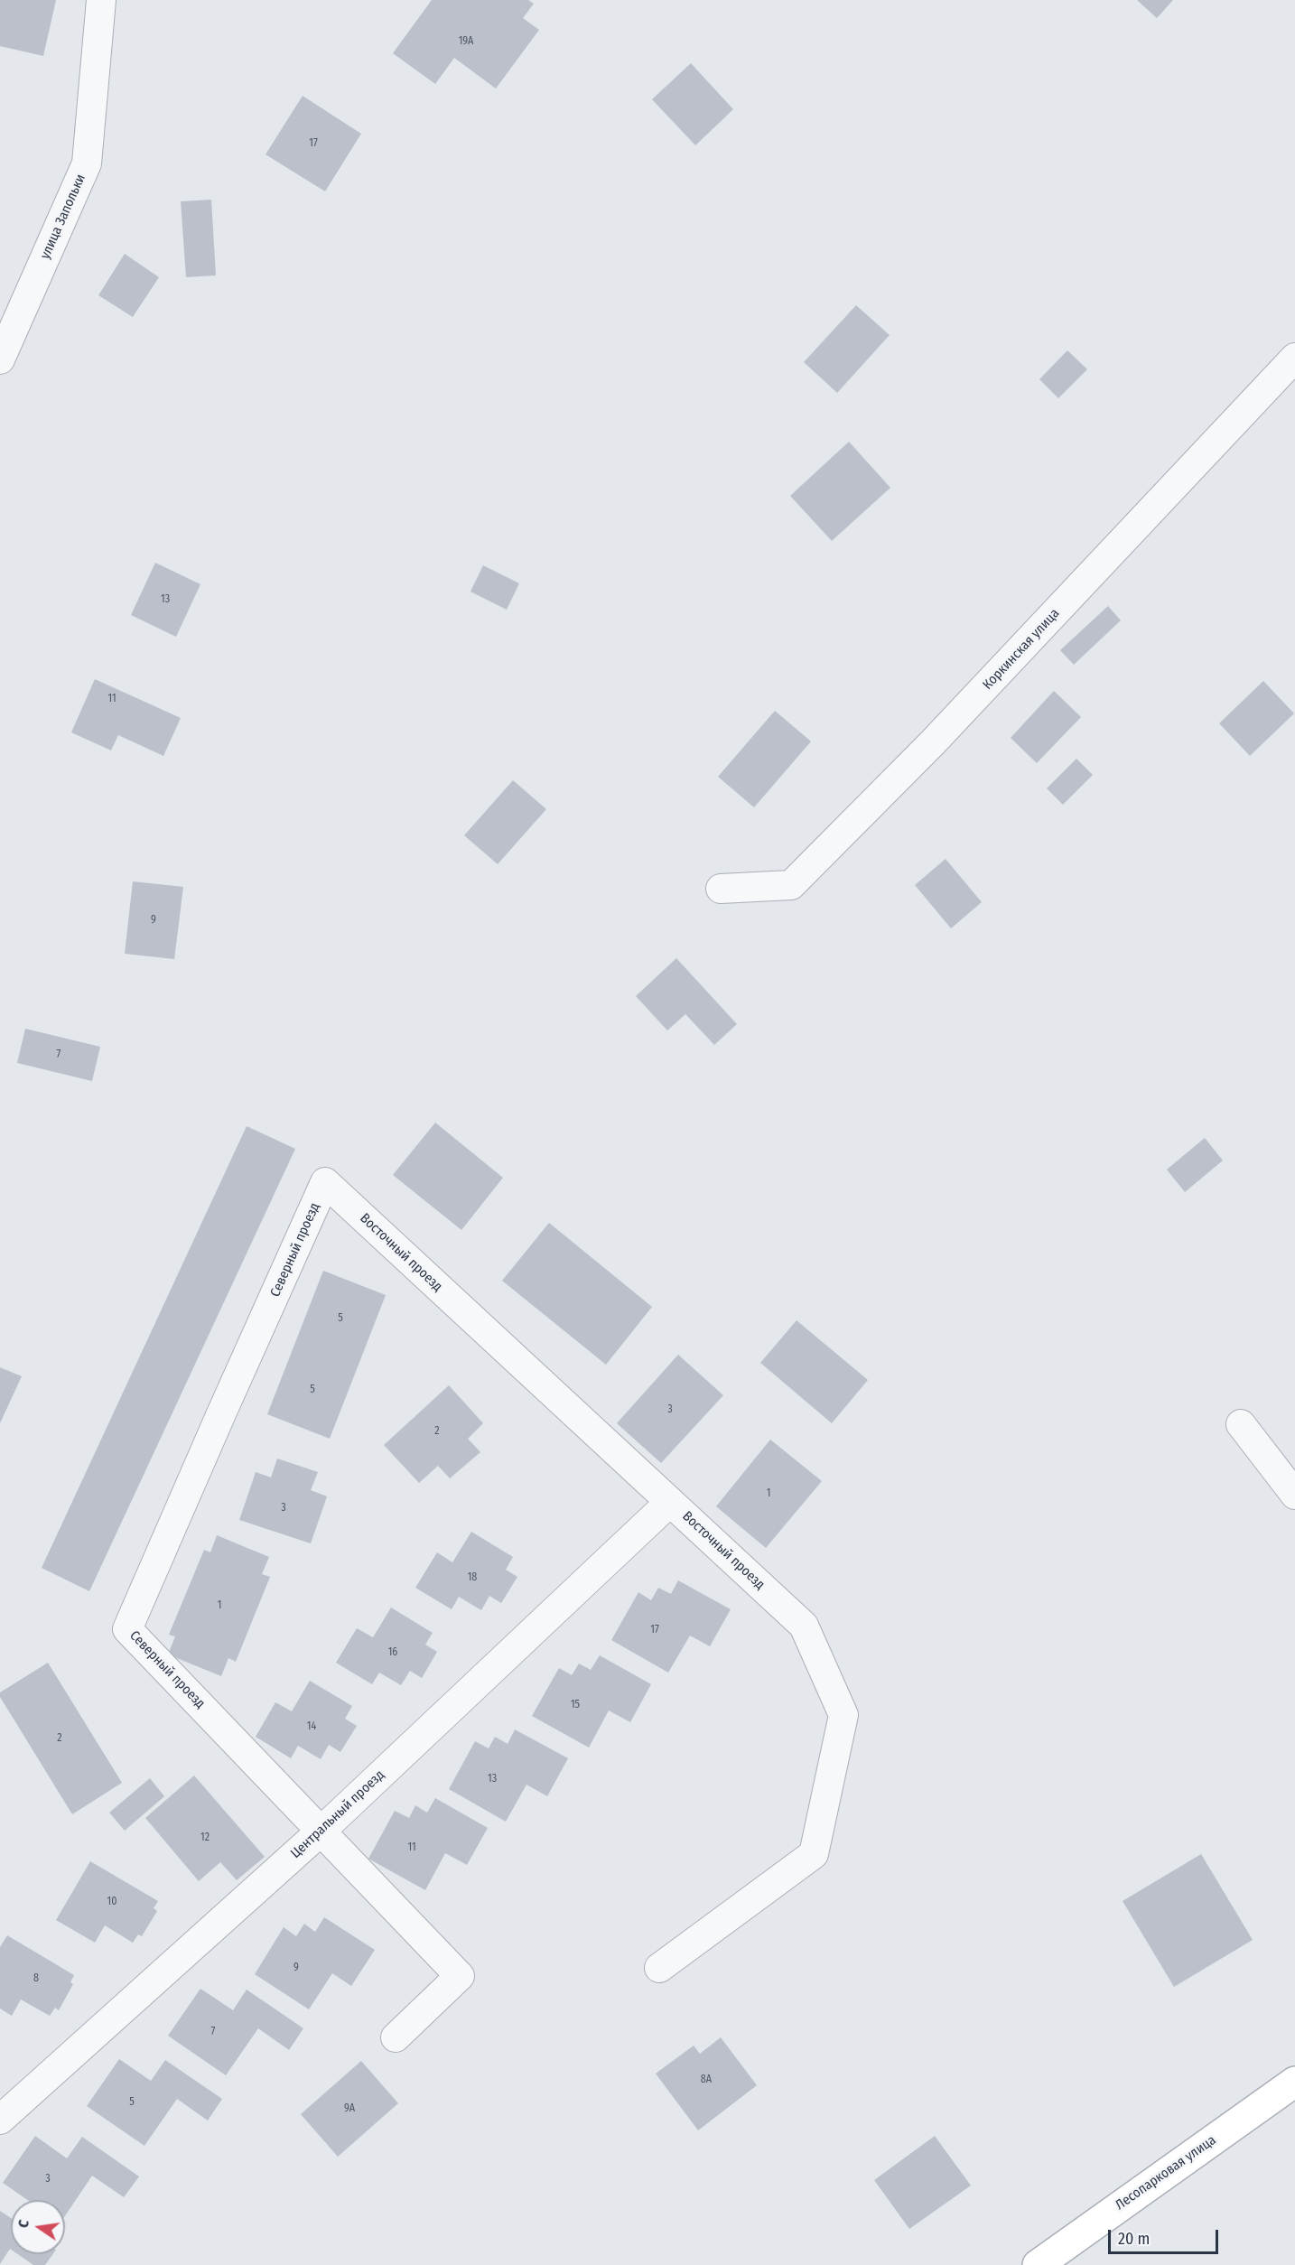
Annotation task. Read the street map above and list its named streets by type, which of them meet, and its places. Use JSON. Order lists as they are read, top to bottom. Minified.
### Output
{"streets":{"street":["улица Запольки","Коркинская улица","Северный проезд","Восточный проезд","Центральный проезд","Лесопарковая улица"]},"crossings":[["Северный проезд","Восточный проезд"],["Северный проезд","Центральный проезд"],["Восточный проезд","Центральный проезд"]],"house_numbers":["19А","17","13","11","9","7","5","5","3","2","1","3","18","1","17","16","15","14","2","13","12","11","10","9","8","7","8А","5","9А","3"],"scale_bar":"20 m","north":"left"}
